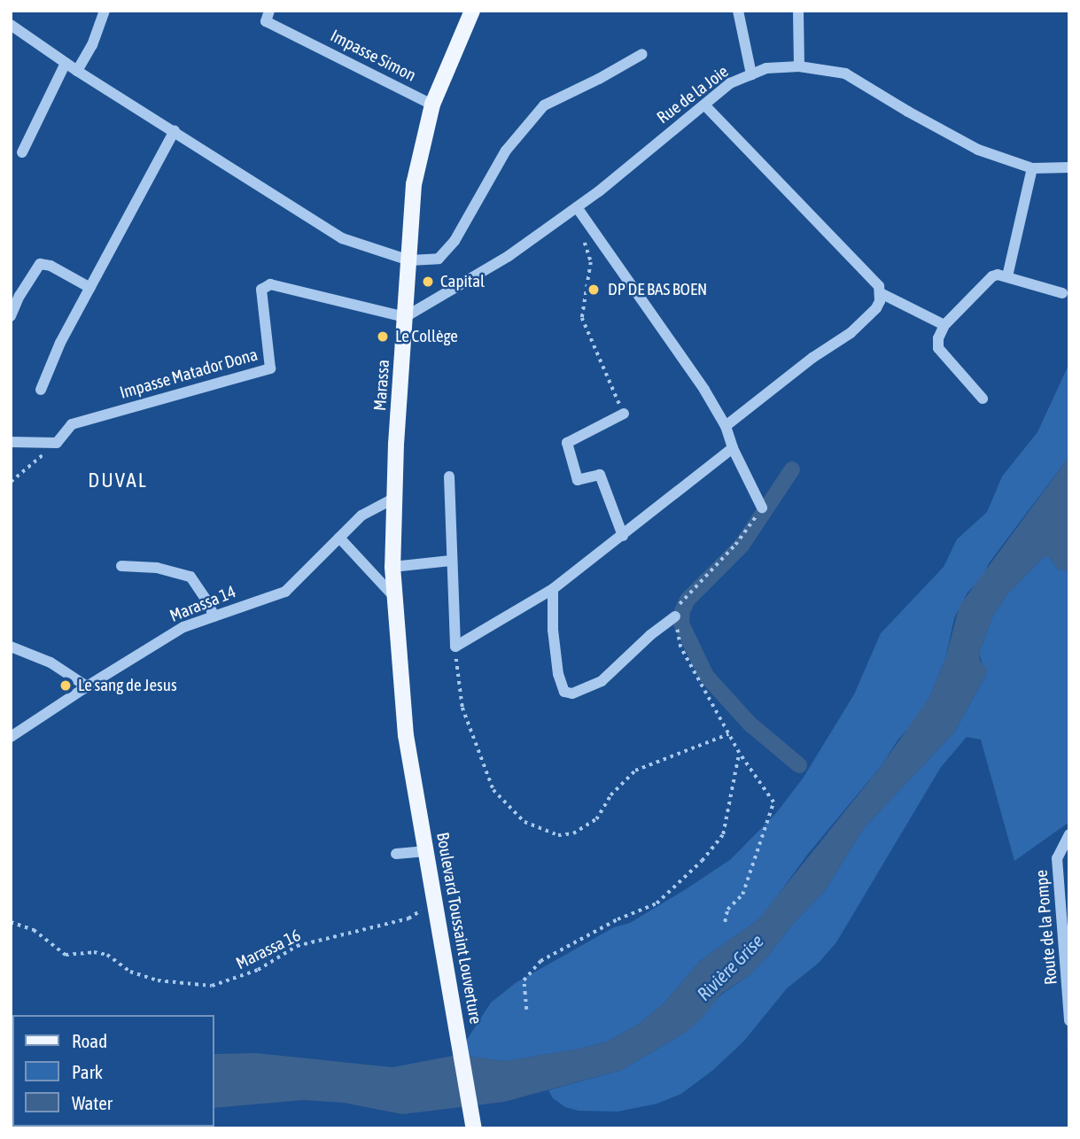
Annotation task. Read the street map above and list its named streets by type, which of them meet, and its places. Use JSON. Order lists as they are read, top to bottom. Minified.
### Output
{"streets":{"main road":["Marassa","Boulevard Toussaint Louverture"],"street":["Impasse Simon","Rue de la Joie","Impasse Matador Dona","Marassa 14","Route de la Pompe"],"path":["Marassa 16"]},"crossings":[["Impasse Simon","Marassa"],["Rue de la Joie","Impasse Matador Dona"],["Rue de la Joie","Marassa"],["Impasse Matador Dona","Marassa"],["Marassa","Marassa 14"],["Marassa","Boulevard Toussaint Louverture"],["Boulevard Toussaint Louverture","Marassa 16"]],"districts":["DUVAL"],"water":["Rivière Grise"],"places":["Capital","DP DE BAS BOEN","Le Collège","Le sang de Jesus"],"legend":["Road","Park","Water"]}
